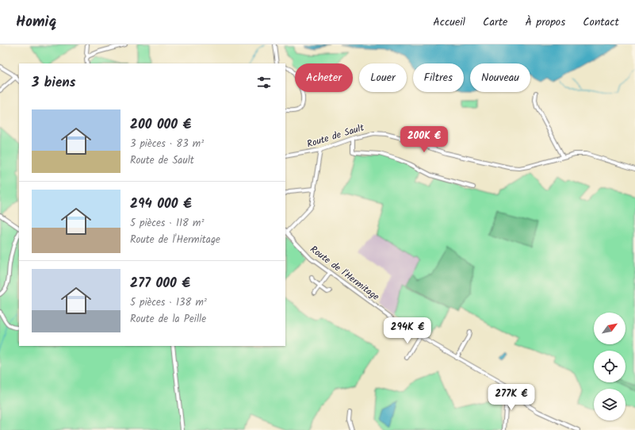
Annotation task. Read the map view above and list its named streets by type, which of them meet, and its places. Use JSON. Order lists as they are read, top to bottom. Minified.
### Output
{"streets":{"street":["Route de Sault","Route de l'Hermitage"]},"north":"top right","page":{"header":"Homiq","nav":["Accueil","Carte","À propos","Contact"],"chip":["Acheter","Louer","Filtres","Nouveau"],"heading":"3 biens","list":[{"name":"200 000 €","note":"3 pièces · 83 m² · Route de Sault"},{"name":"294 000 €","note":"5 pièces · 118 m² · Route de l'Hermitage"},{"name":"277 000 €","note":"5 pièces · 138 m² · Route de la Peille"}],"price":["200K €","294K €","277K €"]}}
